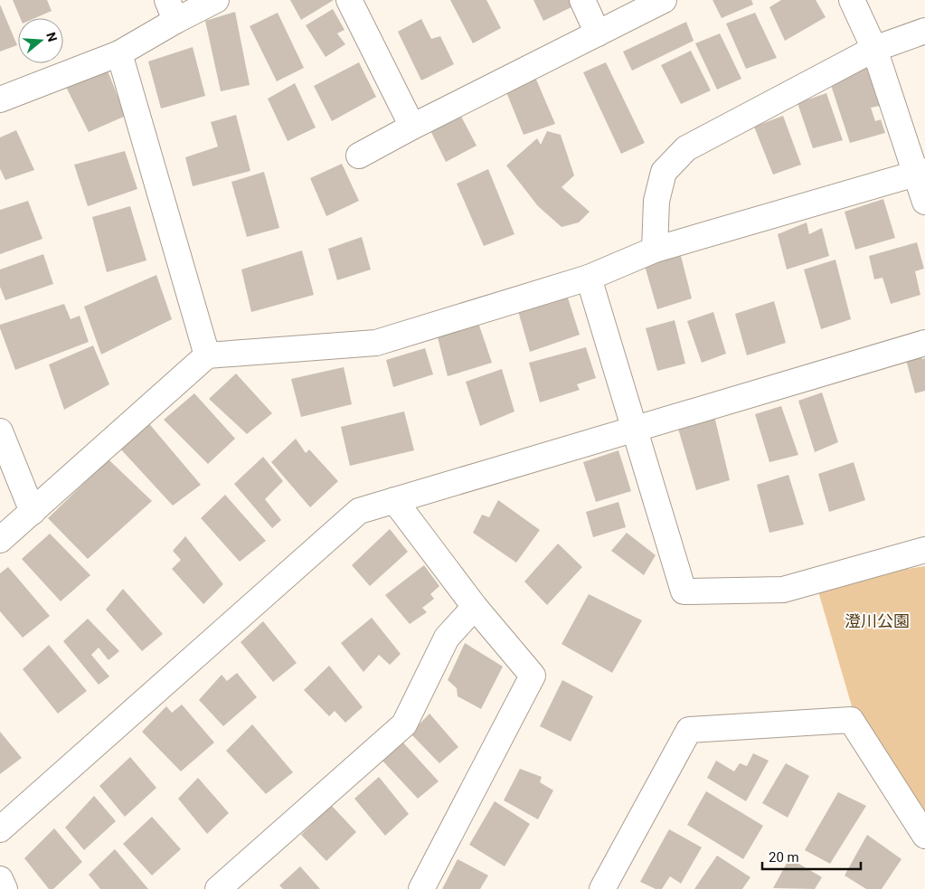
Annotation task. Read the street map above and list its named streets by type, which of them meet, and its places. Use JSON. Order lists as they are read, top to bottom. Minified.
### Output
{"parks":["澄川公園"],"scale_bar":"20 m","north":"right"}
